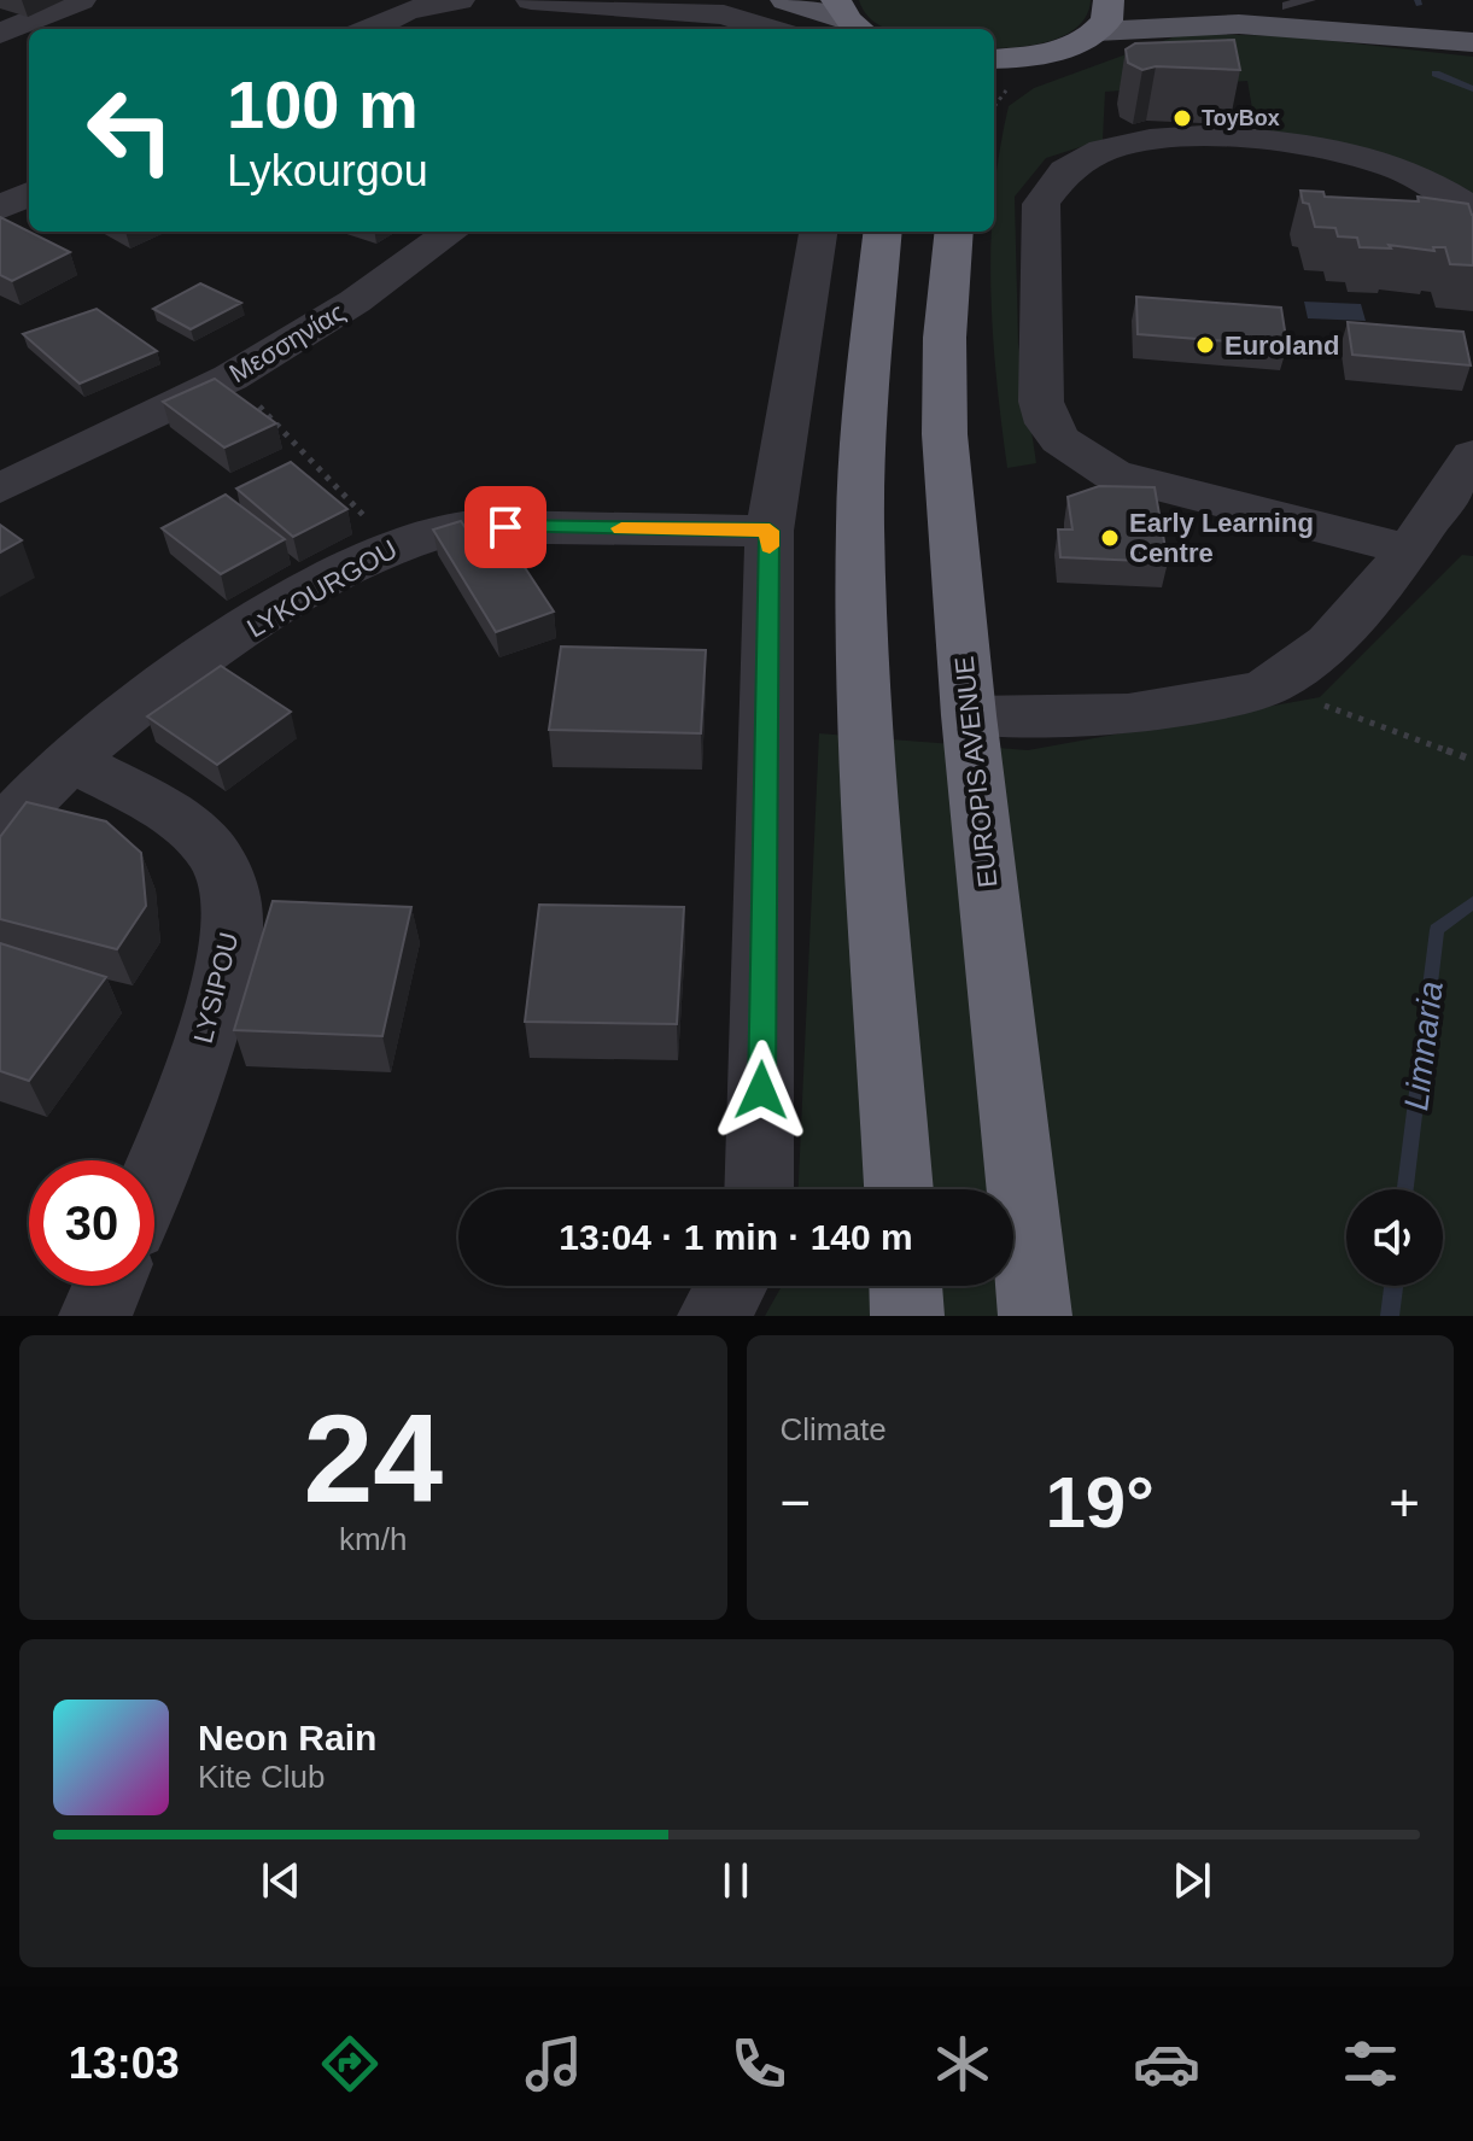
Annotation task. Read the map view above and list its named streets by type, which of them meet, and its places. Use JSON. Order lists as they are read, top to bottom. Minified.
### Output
{"streets":{"highway":["EUROPIS AVENUE"],"street":["Μεσσηνίας","LYKOURGOU","LYSIPOU"]},"crossings":[["LYKOURGOU","LYSIPOU"]],"water":["Limnaria"],"places":["ToyBox","Euroland","Early Learning Centre"],"page":{"turn":["100 m","Lykourgou"],"limit":"30","trip":"13:04 · 1 min · 140 m","tile":[["24","km/h"],"Climate"],"heat":["−","19°","+"],"song":["Neon Rain","Kite Club"],"tabs":"13:03"}}
